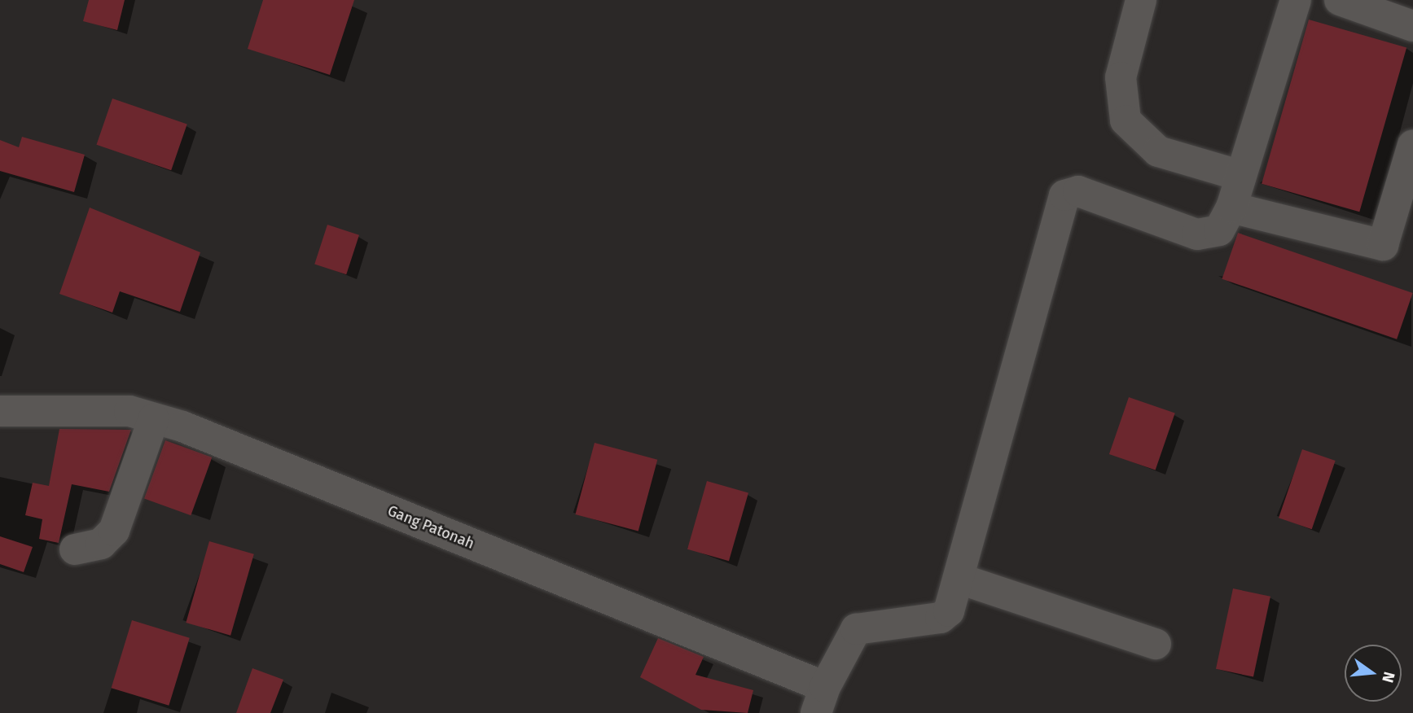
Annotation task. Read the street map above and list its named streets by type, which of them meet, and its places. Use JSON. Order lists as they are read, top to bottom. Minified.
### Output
{"streets":{"street":["Gang Patonah"]},"north":"right"}
